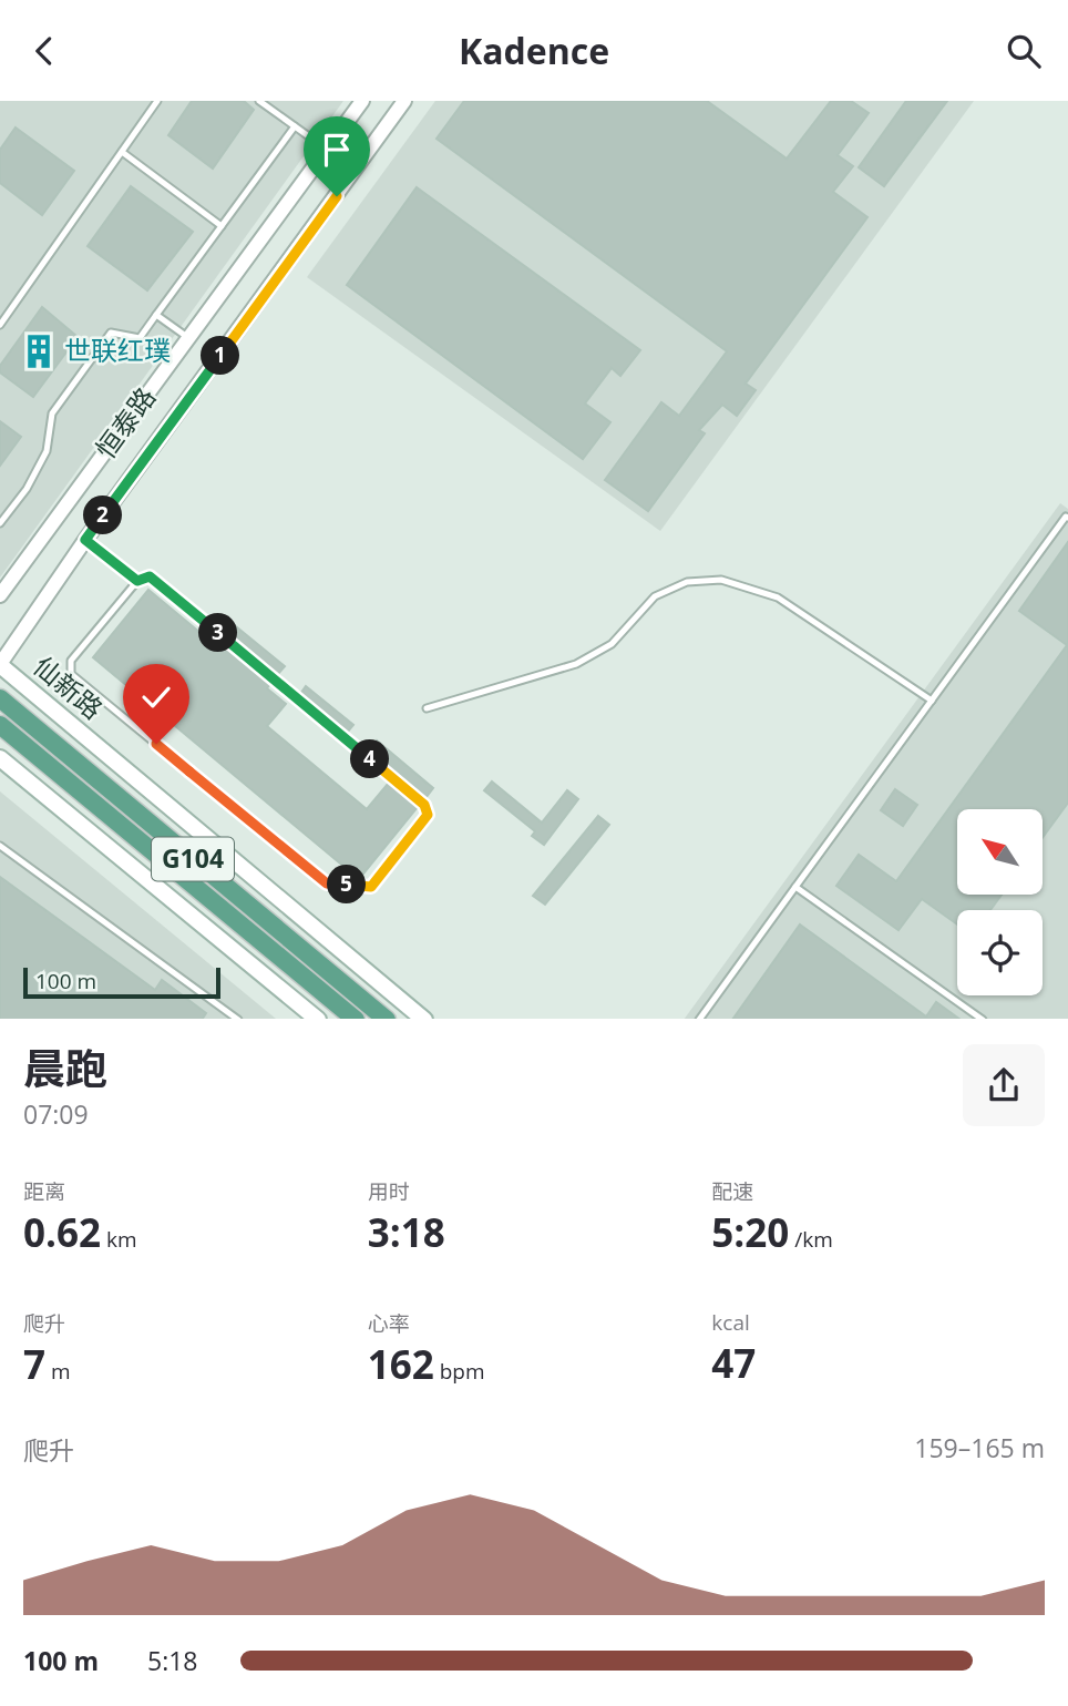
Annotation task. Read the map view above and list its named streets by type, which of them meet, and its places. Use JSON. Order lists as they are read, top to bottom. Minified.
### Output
{"streets":{"main road":["仙新路","G104"],"street":["恒泰路"]},"crossings":[["恒泰路","仙新路"]],"places":{"building":["世联红璞"]},"scale_bar":"100 m","north":"top left","page":{"header":"Kadence","pins":["1","2","3","4","5"],"scale":"100 m","heading":["晨跑","07:09"],"stats":[["距离","0.62 km"],["用时","3:18"],["配速","5:20 /km"],["爬升","7 m"],["心率","162 bpm"],["kcal","47"]],"chart":["爬升","159–165 m"],"list":[{"name":"100 m","note":"5:18"}]}}
